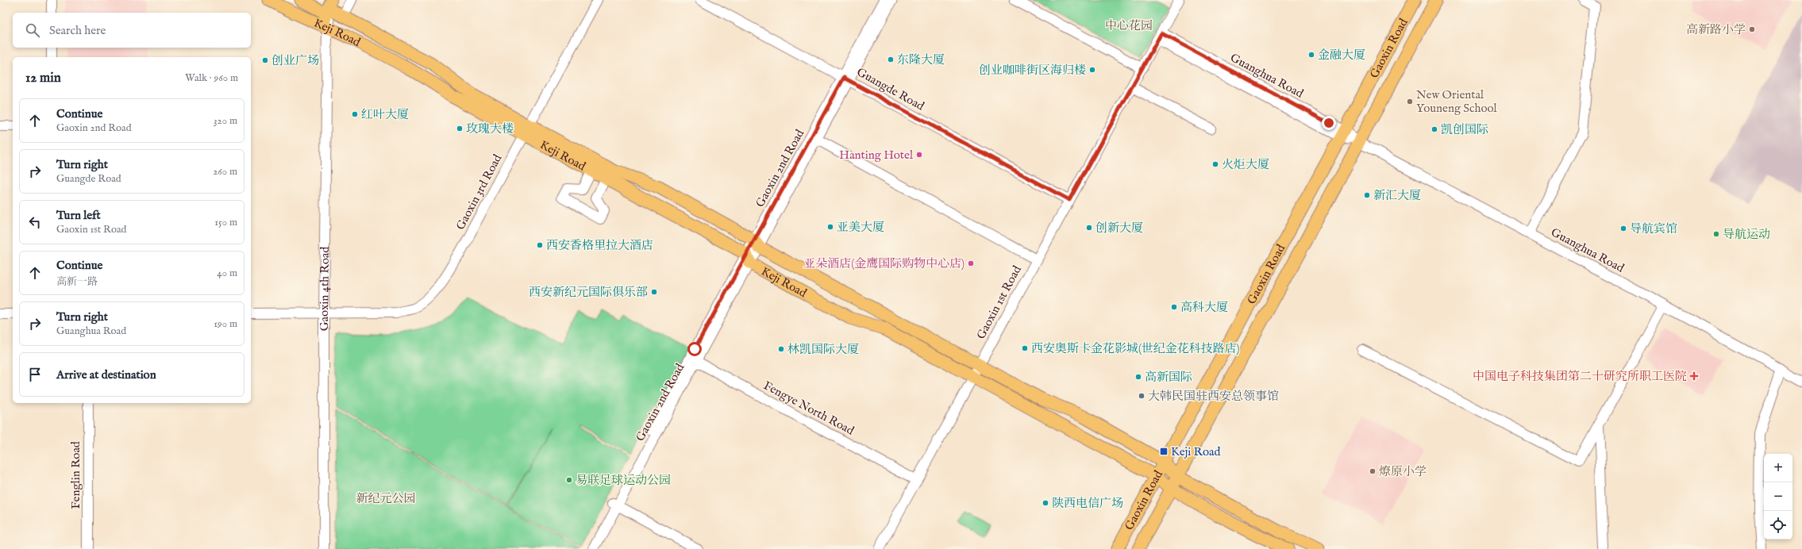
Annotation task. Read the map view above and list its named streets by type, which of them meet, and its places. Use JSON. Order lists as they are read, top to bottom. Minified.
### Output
{"streets":{"main road":["Keji Road","Gaoxin Road","Gaoxin 4th Road"],"street":["Guanghua Road","Guangde Road","Gaoxin 2nd Road","Gaoxin 3rd Road","Gaoxin 1st Road","Fengye North Road","Fenglin Road"]},"crossings":[["Keji Road","Gaoxin Road"],["Keji Road","Gaoxin 2nd Road"],["Keji Road","Gaoxin 3rd Road"],["Keji Road","Gaoxin 4th Road"],["Keji Road","Gaoxin 1st Road"],["Gaoxin Road","Guanghua Road"],["Guanghua Road","Gaoxin 1st Road"],["Guangde Road","Gaoxin 2nd Road"],["Guangde Road","Gaoxin 1st Road"],["Gaoxin 2nd Road","Fengye North Road"],["Gaoxin 3rd Road","Gaoxin 4th Road"],["Gaoxin 1st Road","Fengye North Road"]],"parks":["中心花园","新纪元公园"],"places":{"other":["高新路小学","金融大厦","东隆大厦","创业广场","创业咖啡街区海归楼","New Oriental Youneng School","红叶大厦","玫瑰大楼","凯创国际","Hanting Hotel","火炬大厦","新汇大厦","亚美大厦","创新大厦","导航宾馆","导航运动","西安香格里拉大酒店","亚朵酒店(金鹰国际购物中心店)","西安新纪元国际俱乐部","高科大厦","西安奥斯卡金花影城(世纪金花科技路店)","林凯国际大厦","高新国际","大韩民国驻西安总领事馆","燎原小学","易联足球运动公园","陕西电信广场"],"health":["中国电子科技集团第二十研究所职工医院"],"transit":["Keji Road"]},"page":{"search":"Search here","heading":["12 min","Walk · 960 m"],"list":[["Continue","Gaoxin 2nd Road","320 m"],["Turn right","Guangde Road","260 m"],["Turn left","Gaoxin 1st Road","150 m"],["Continue","高新一路","40 m"],["Turn right","Guanghua Road","190 m"],"Arrive at destination"],"map_buttons":["+","−"]}}
